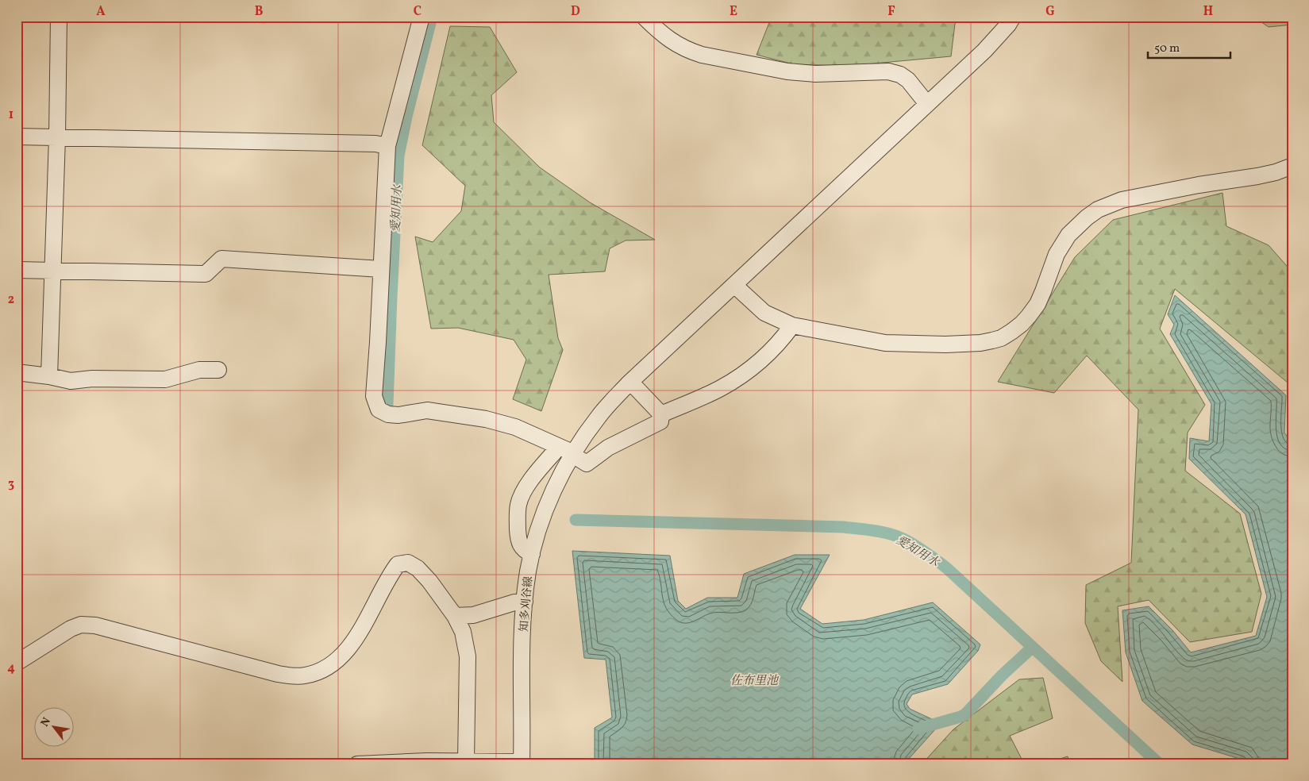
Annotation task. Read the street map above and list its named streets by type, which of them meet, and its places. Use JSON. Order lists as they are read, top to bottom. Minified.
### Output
{"streets":{"street":["知多刈谷線"]},"water":["愛知用水","佐布里池"],"scale_bar":"50 m","north":"top left","grid":{"columns":["A","B","C","D","E","F","G","H"],"rows":["1","2","3","4"]}}
